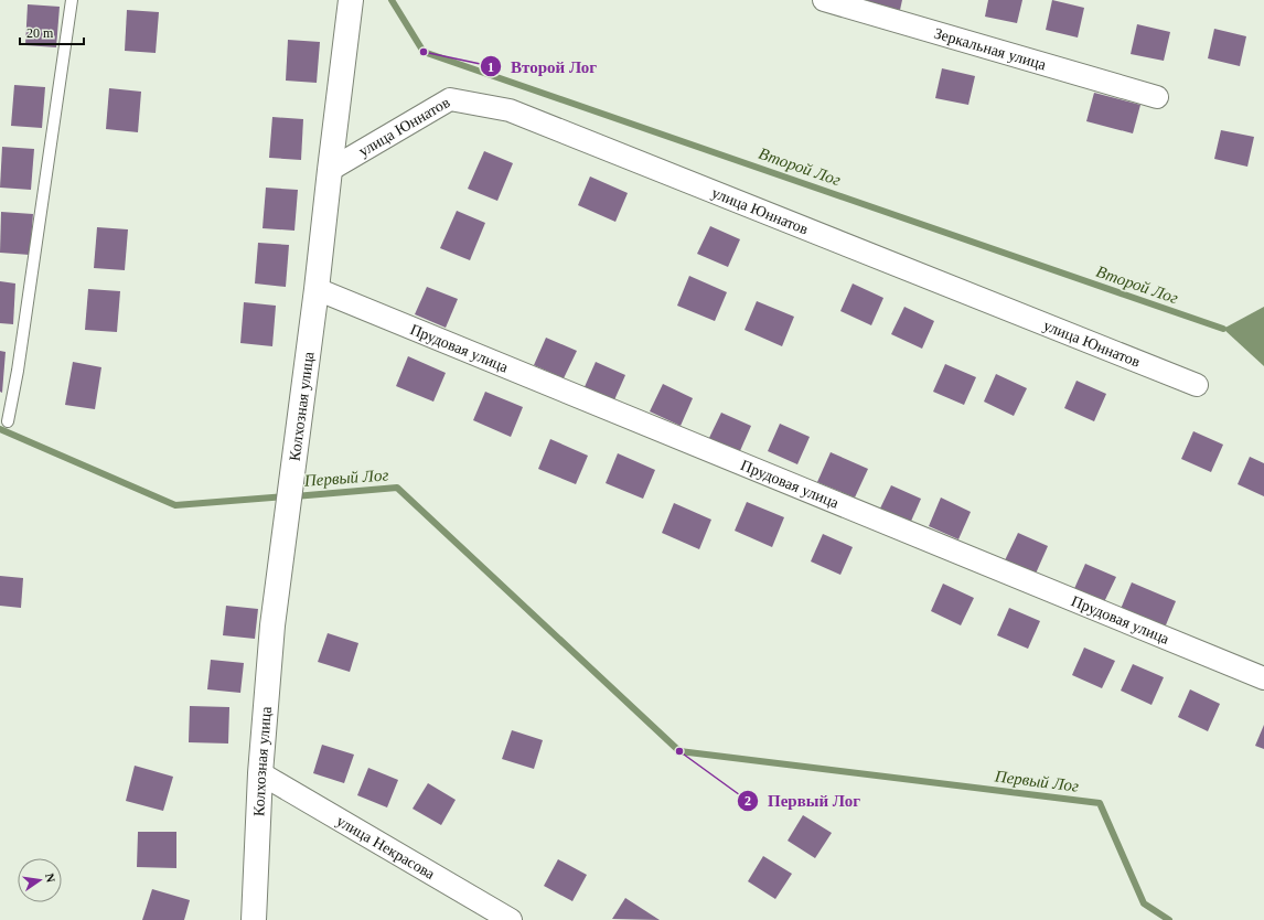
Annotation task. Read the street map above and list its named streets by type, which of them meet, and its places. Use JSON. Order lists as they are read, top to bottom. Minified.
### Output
{"streets":{"street":["Зеркальная улица","улица Юннатов","Прудовая улица","Колхозная улица","улица Некрасова"]},"crossings":[["улица Юннатов","Колхозная улица"],["Прудовая улица","Колхозная улица"],["Колхозная улица","улица Некрасова"]],"water":["Второй Лог","Первый Лог"],"places":["Второй Лог","Первый Лог"],"scale_bar":"20 m","north":"right"}
